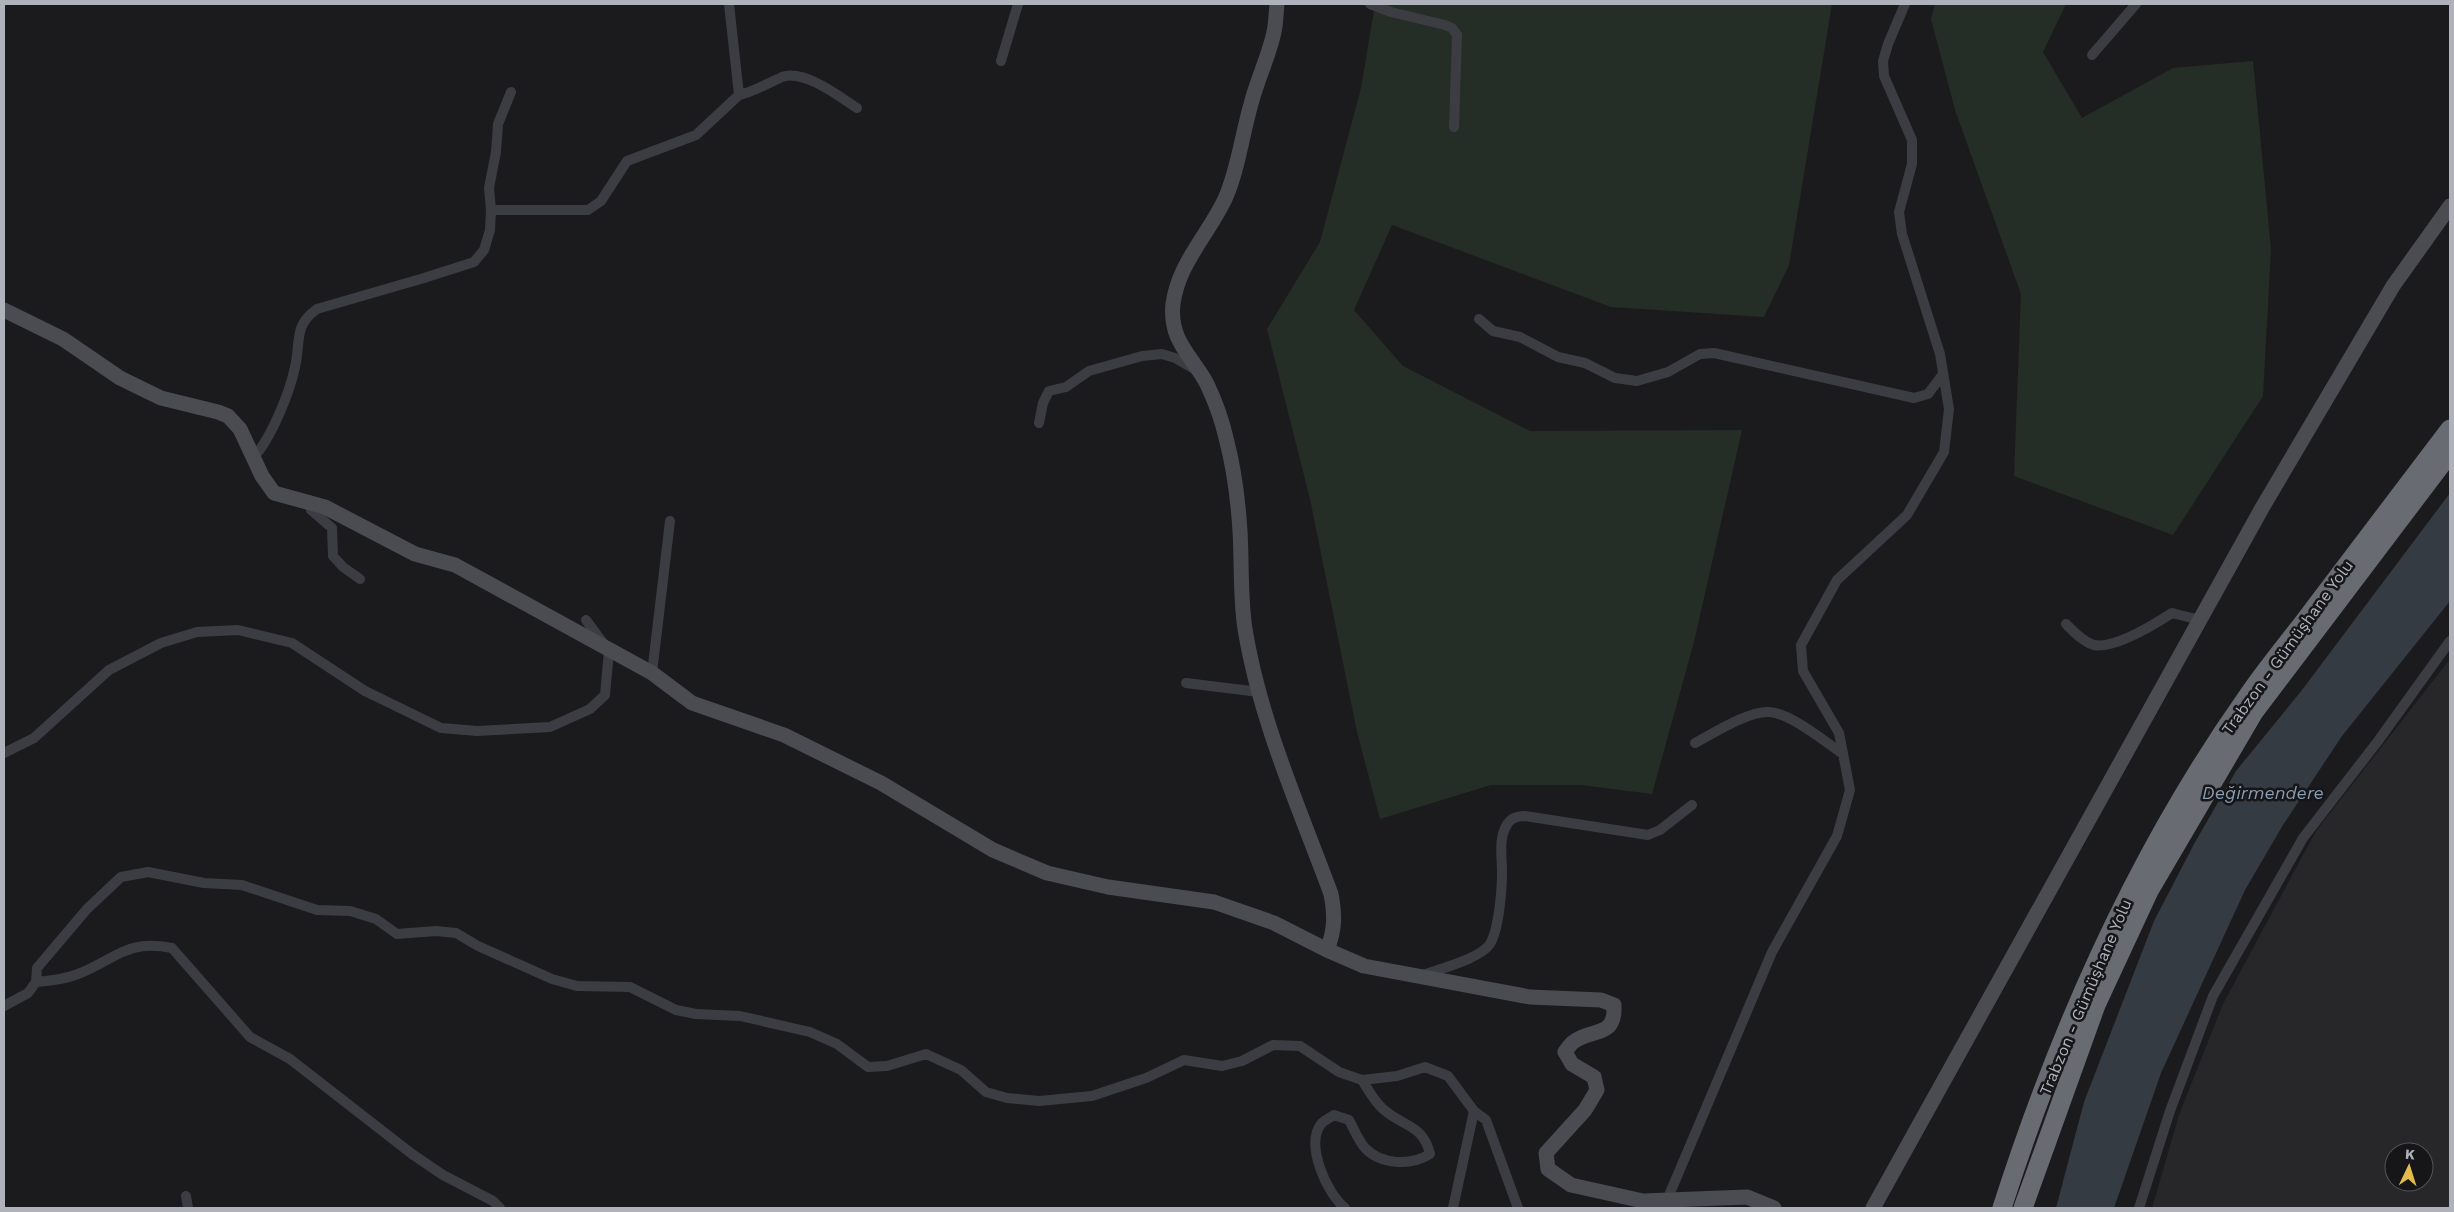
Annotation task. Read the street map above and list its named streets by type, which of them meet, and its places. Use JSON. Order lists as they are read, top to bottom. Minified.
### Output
{"streets":{"highway":["Trabzon - Gümüşhane Yolu"]},"water":["Değirmendere"],"north":"top"}
